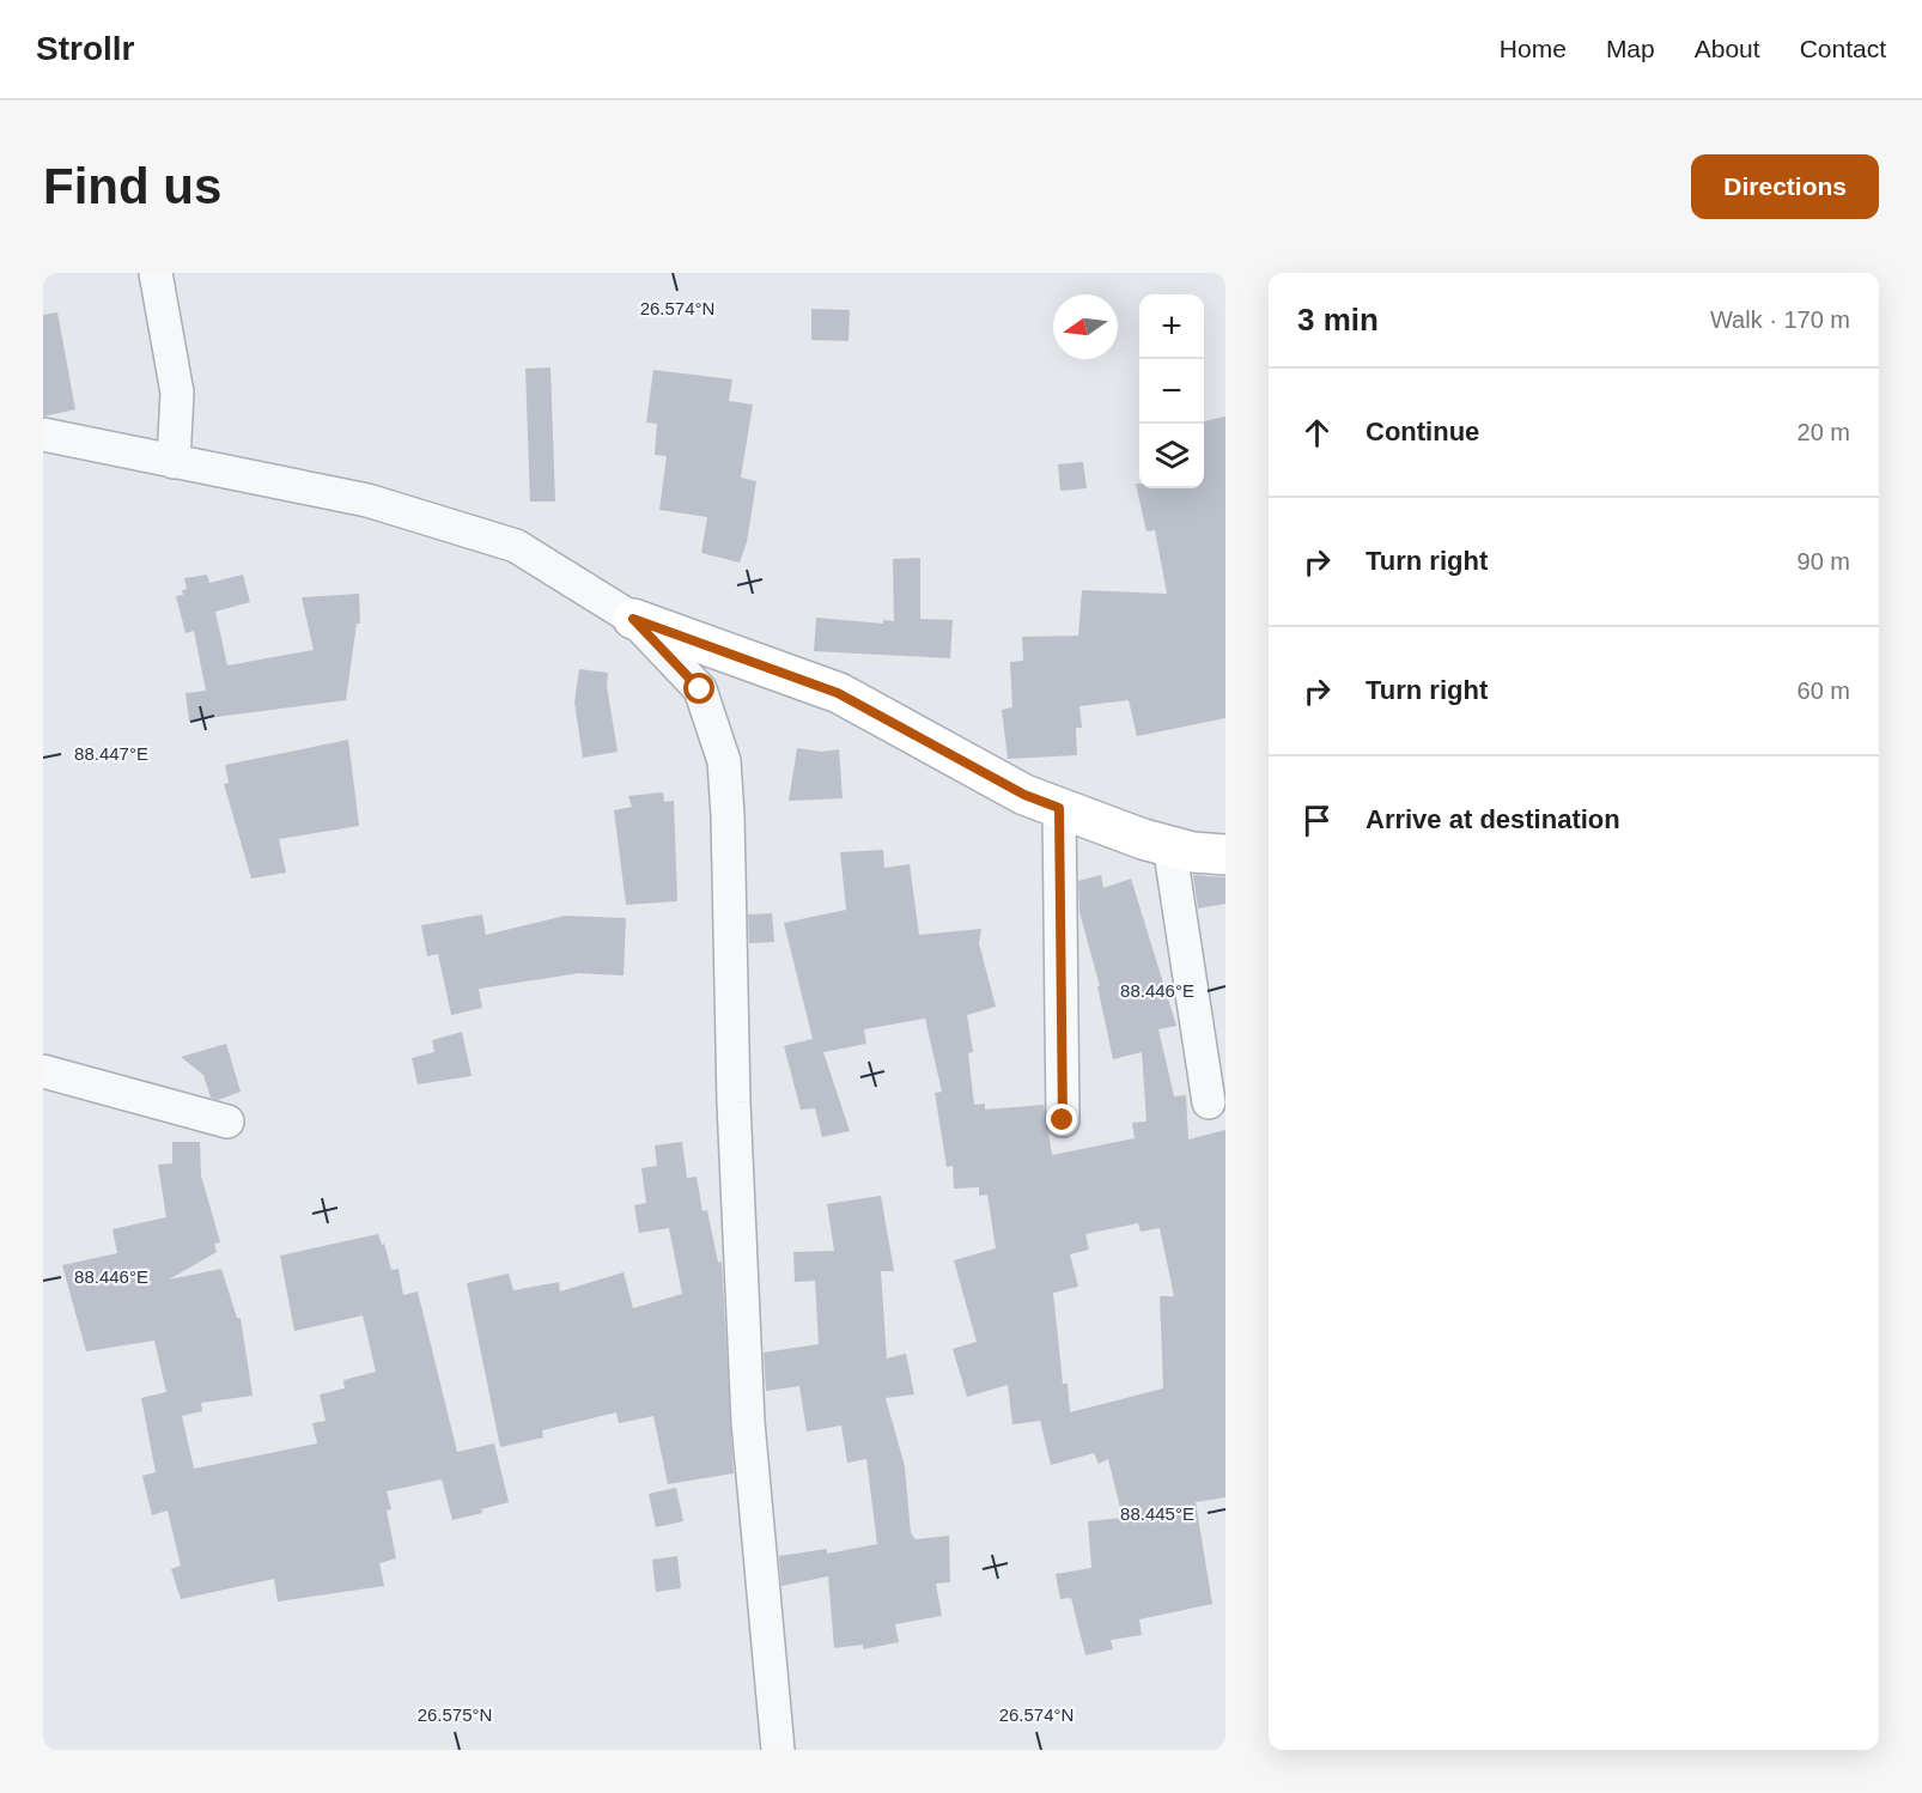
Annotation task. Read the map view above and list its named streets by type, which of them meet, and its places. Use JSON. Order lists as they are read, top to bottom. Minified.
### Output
{"north":"left","page":{"header":"Strollr","nav":["Home","Map","About","Contact"],"buttons":"Directions","title":"Find us","heading":["3 min","Walk · 170 m"],"map_buttons":["+","−"],"list":[["Continue","20 m"],["Turn right","90 m"],["Turn right","60 m"],"Arrive at destination"]},"coordinates":["26.574°N","88.447°E","88.446°E","88.445°E","26.575°N"]}
